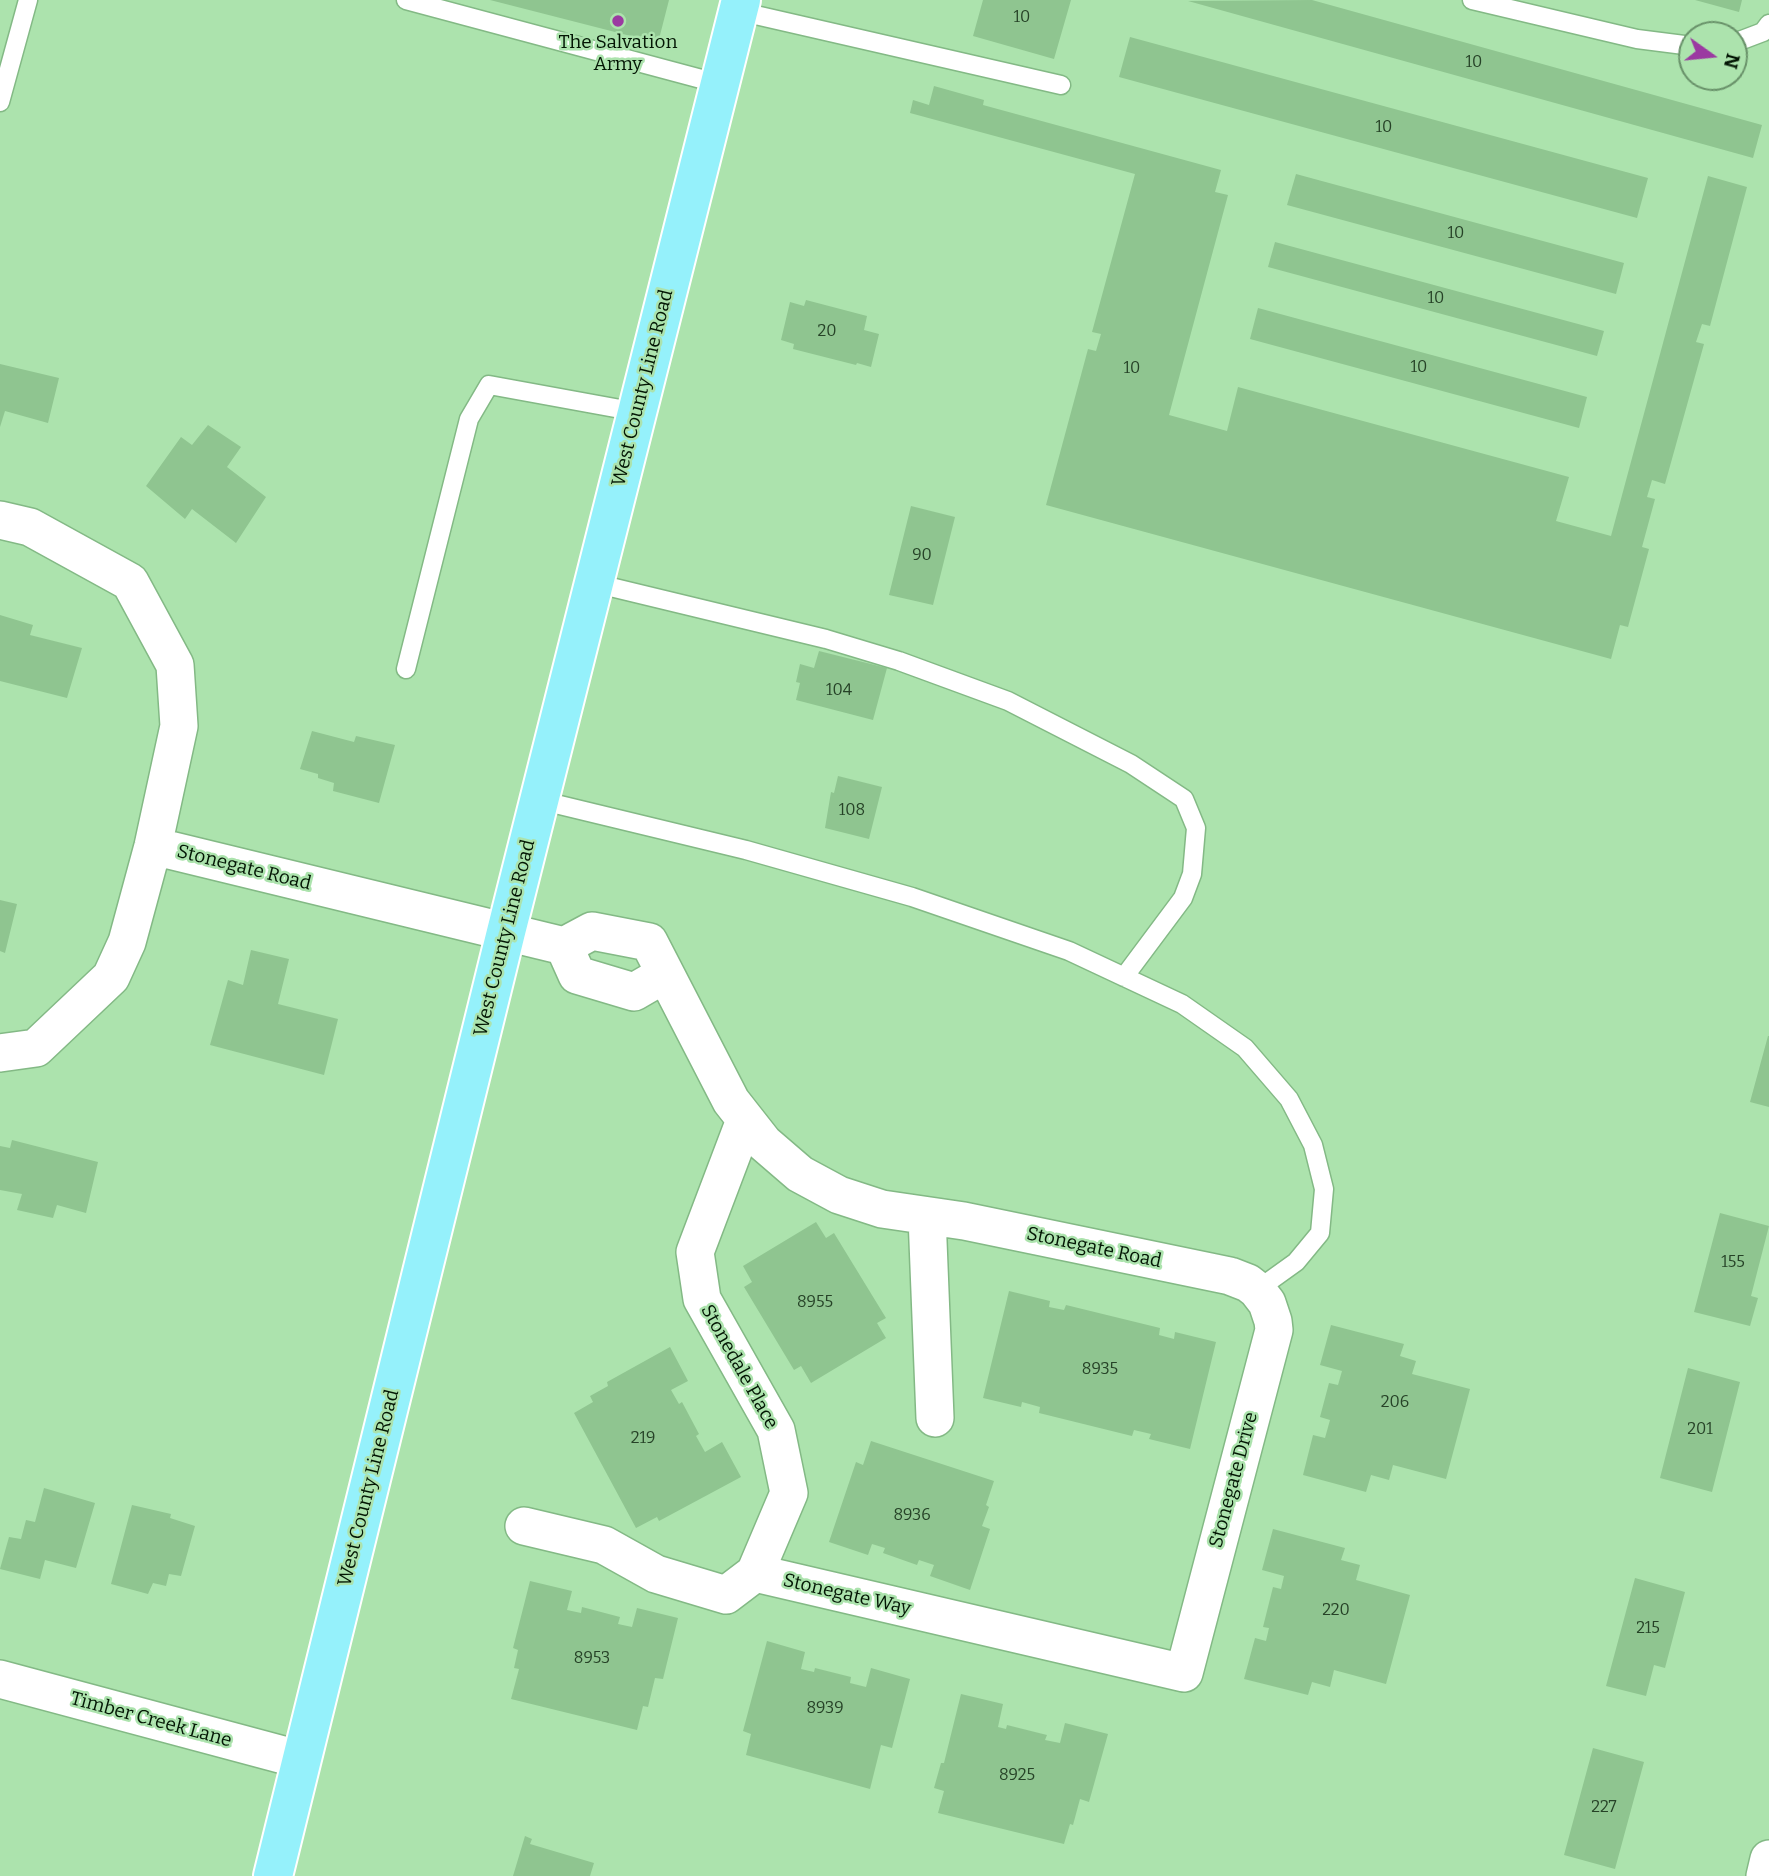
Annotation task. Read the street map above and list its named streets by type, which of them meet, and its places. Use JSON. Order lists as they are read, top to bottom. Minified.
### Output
{"streets":{"main road":["West County Line Road"],"street":["Stonegate Road","Stonedale Place","Stonegate Drive","Stonegate Way","Timber Creek Lane"]},"crossings":[["West County Line Road","Stonegate Road"],["West County Line Road","Timber Creek Lane"],["Stonegate Road","Stonedale Place"],["Stonegate Road","Stonegate Drive"],["Stonedale Place","Stonegate Way"],["Stonegate Drive","Stonegate Way"]],"places":["The Salvation Army"],"house_numbers":["10","10","10","10","10","20","10","10","90","104","108","155","8955","8935","206","201","219","8936","220","215","8953","8939","8925","227"],"north":"right"}
